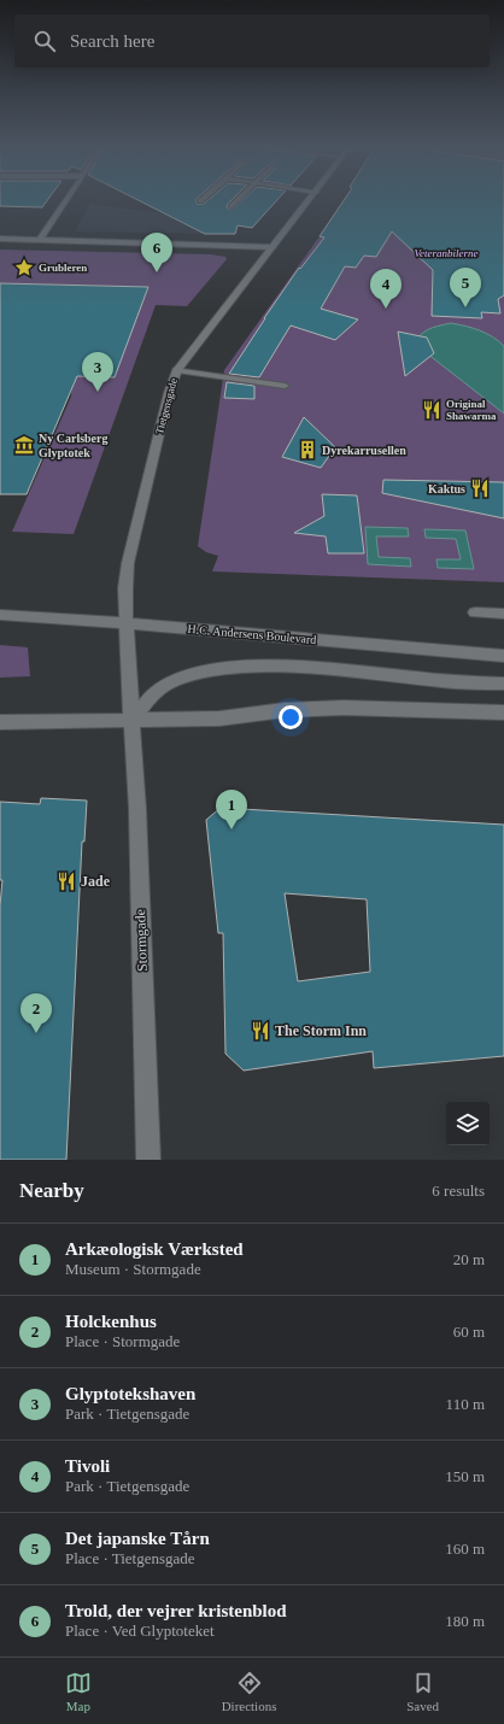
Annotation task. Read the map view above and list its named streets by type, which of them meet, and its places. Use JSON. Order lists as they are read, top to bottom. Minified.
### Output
{"streets":{"street":["Tietgensgade","H.C. Andersens Boulevard","Stormgade"]},"crossings":[["Tietgensgade","H.C. Andersens Boulevard"],["Tietgensgade","Stormgade"]],"parks":["Veteranbilerne"],"places":{"place":["Grubleren"],"restaurant":["Original Shawarma","Kaktus","Jade","The Storm Inn"],"museum":["Ny Carlsberg Glyptotek"],"building":["Dyrekarrusellen"]},"page":{"search":"Search here","pins":["6","5","4","3","1","2"],"heading":["Nearby","6 results"],"list":[{"mark":"1","name":"Arkæologisk Værksted","note":"Museum · Stormgade","value":"20 m"},{"mark":"2","name":"Holckenhus","note":"Place · Stormgade","value":"60 m"},{"mark":"3","name":"Glyptotekshaven","note":"Park · Tietgensgade","value":"110 m"},{"mark":"4","name":"Tivoli","note":"Park · Tietgensgade","value":"150 m"},{"mark":"5","name":"Det japanske Tårn","note":"Place · Tietgensgade","value":"160 m"},{"mark":"6","name":"Trold, der vejrer kristenblod","note":"Place · Ved Glyptoteket","value":"180 m"}],"nav":["Map","Directions","Saved"]}}
